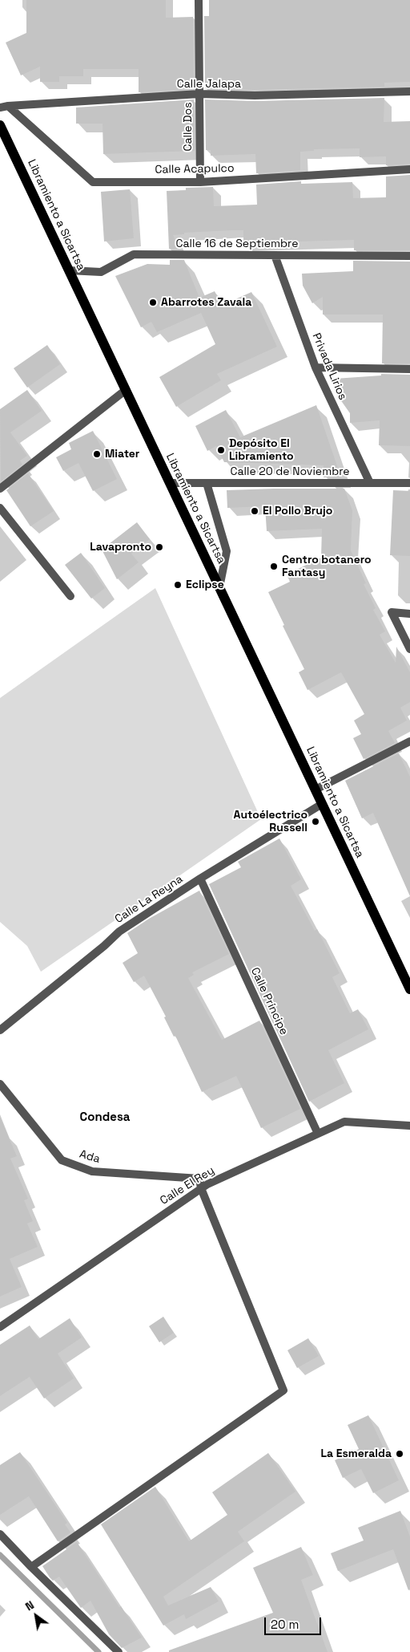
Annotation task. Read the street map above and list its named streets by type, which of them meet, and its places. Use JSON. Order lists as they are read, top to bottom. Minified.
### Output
{"streets":{"main road":["Libramiento a Sicartsa"],"street":["Calle Jalapa","Calle Dos","Calle Acapulco","Calle 16 de Septiembre","Privada Lirios","Calle 20 de Noviembre","Calle La Reyna","Calle Príncipe","Ada","Calle El Rey"]},"crossings":[["Calle Jalapa","Calle Dos"],["Calle Jalapa","Calle Acapulco"],["Calle Dos","Calle Acapulco"],["Libramiento a Sicartsa","Calle 16 de Septiembre"],["Libramiento a Sicartsa","Calle 20 de Noviembre"],["Libramiento a Sicartsa","Calle La Reyna"],["Calle 16 de Septiembre","Privada Lirios"],["Privada Lirios","Calle 20 de Noviembre"],["Calle La Reyna","Calle Príncipe"],["Calle Príncipe","Calle El Rey"],["Ada","Calle El Rey"]],"districts":["Condesa"],"places":["Abarrotes Zavala","Depósito El Libramiento","Miater","El Pollo Brujo","Lavapronto","Centro botanero Fantasy","Eclipse","Autoélectrico Russell","La Esmeralda"],"scale_bar":"20 m","north":"top left"}
